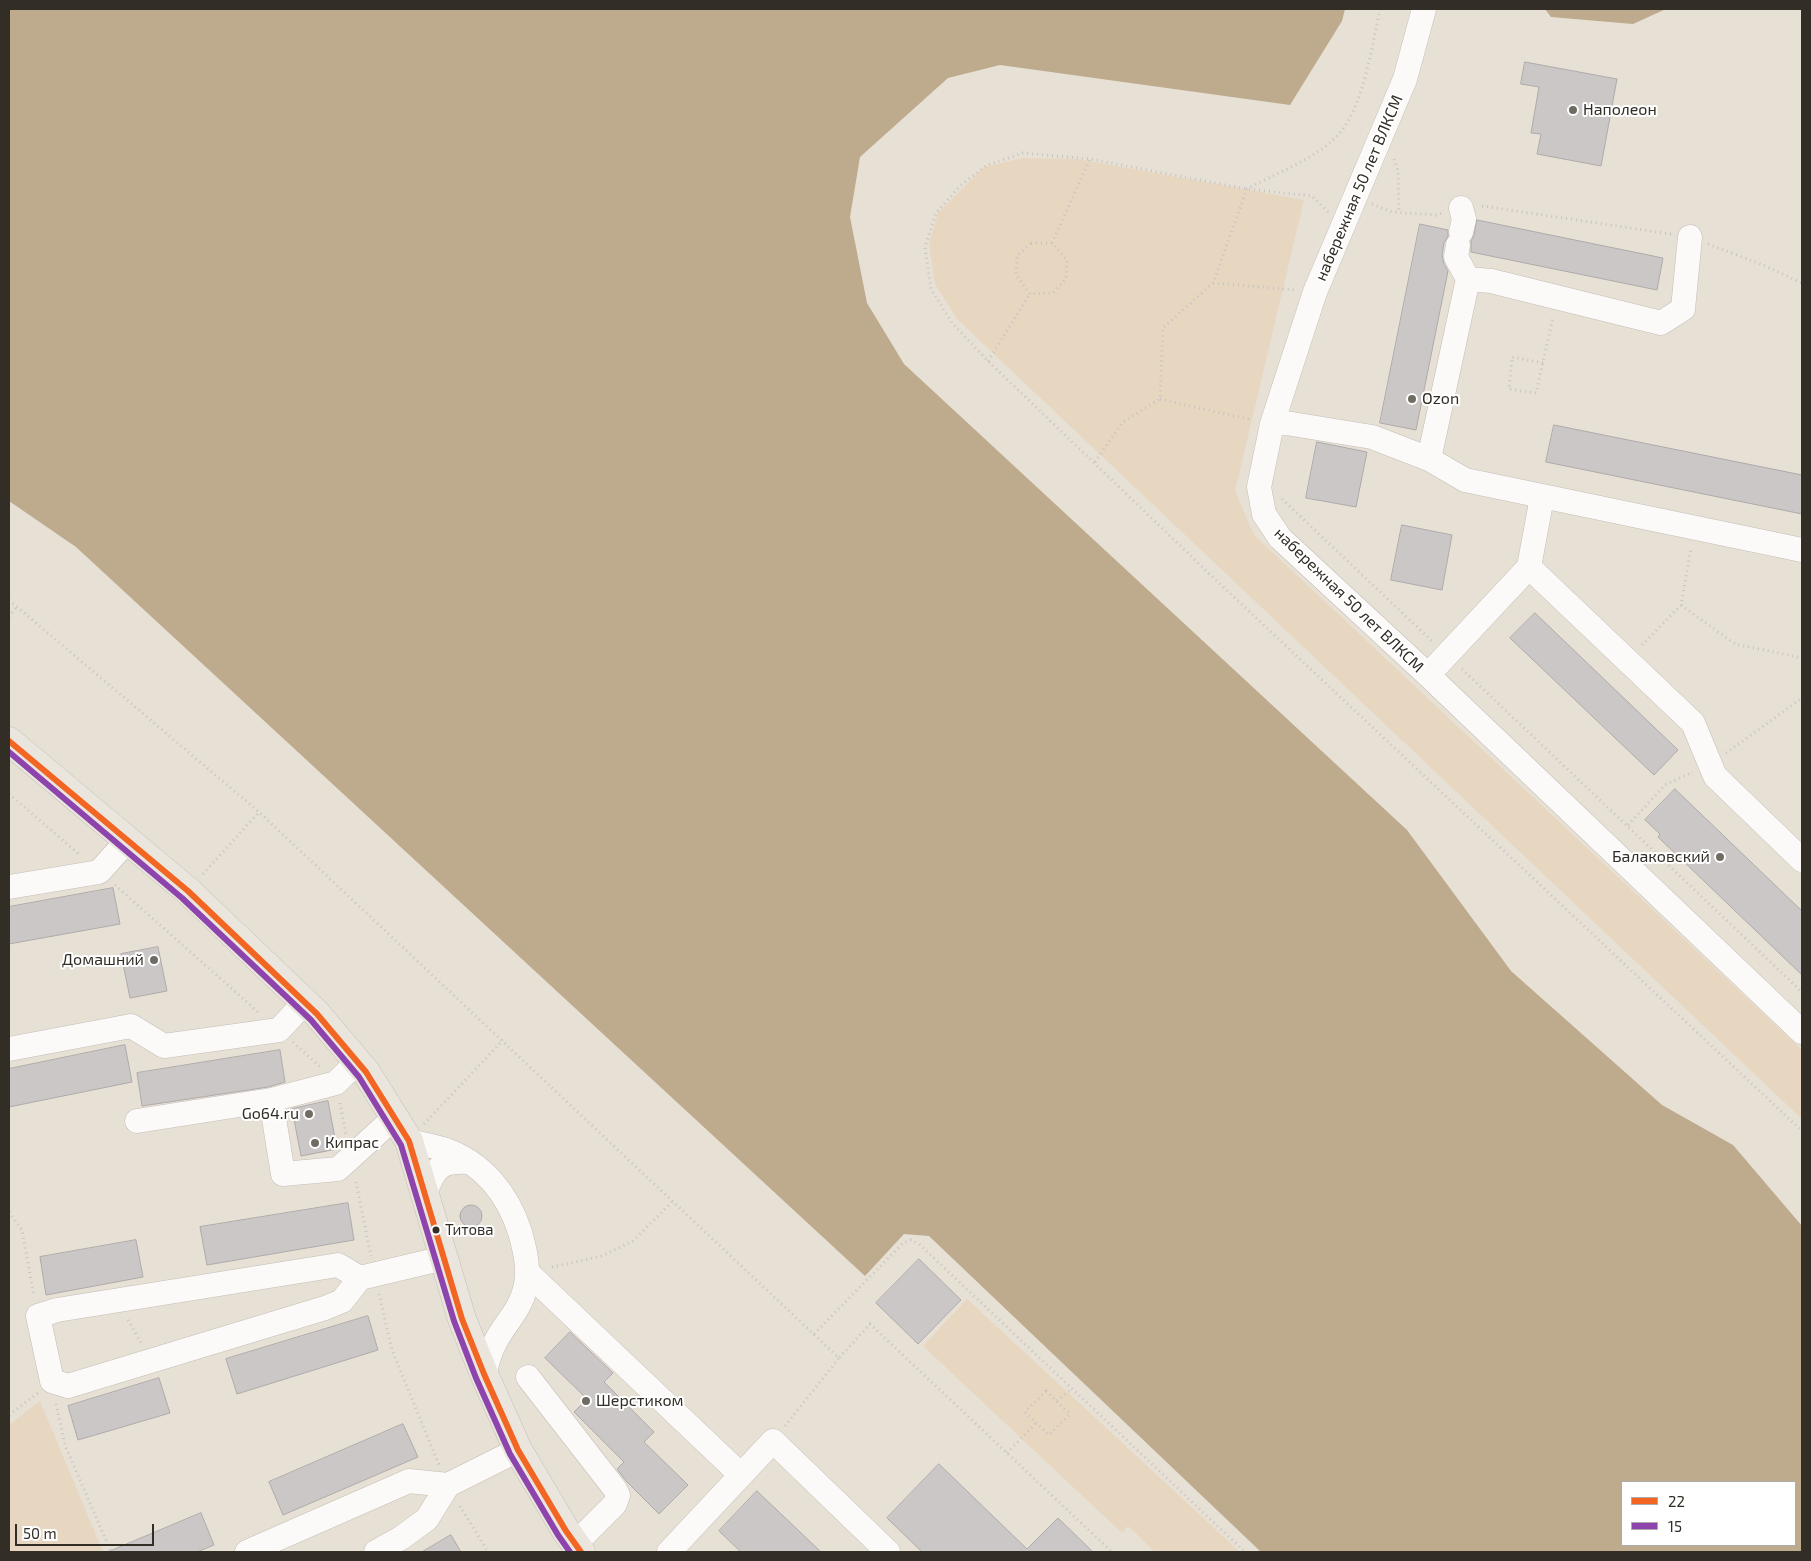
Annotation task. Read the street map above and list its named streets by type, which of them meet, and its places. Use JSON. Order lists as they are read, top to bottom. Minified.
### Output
{"streets":{"street":["набережная 50 лет ВЛКСМ"]},"places":["Наполеон","Ozon","Балаковский","Домашний","Go64.ru","Кипрас","Титова","Шерстиком"],"lines":["transit line 22","transit line 15"],"legend":["22","15"],"scale_bar":"50 m"}
